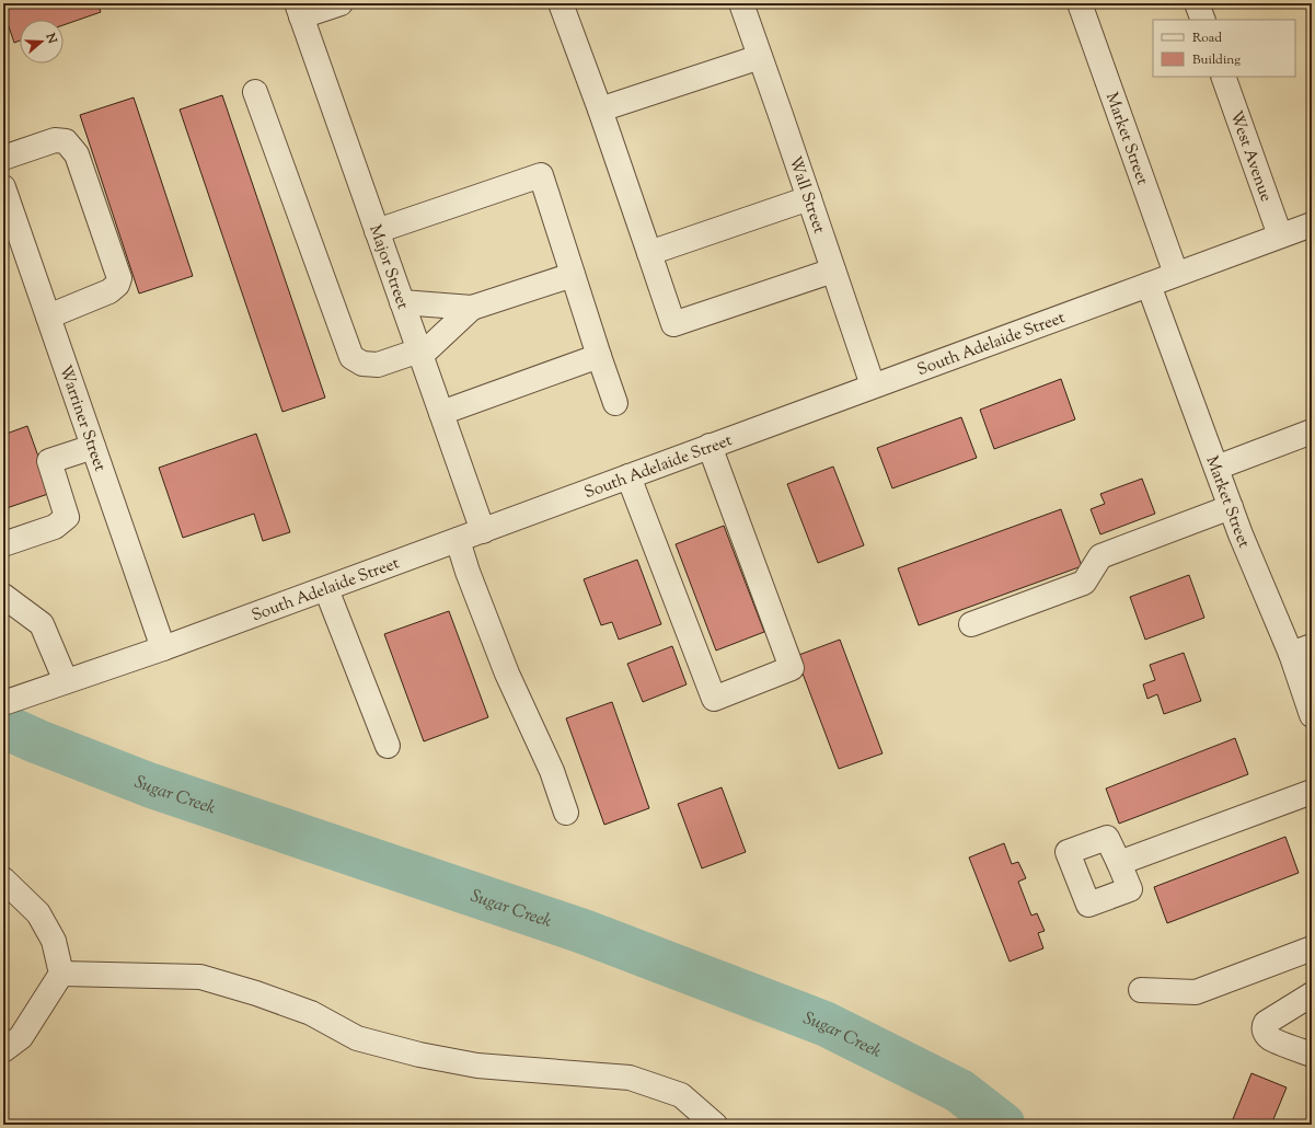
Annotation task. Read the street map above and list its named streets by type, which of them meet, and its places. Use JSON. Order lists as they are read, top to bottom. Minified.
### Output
{"streets":{"street":["Market Street","West Avenue","Wall Street","Major Street","South Adelaide Street","Warriner Street"]},"crossings":[["Market Street","South Adelaide Street"],["West Avenue","South Adelaide Street"],["Wall Street","South Adelaide Street"],["Major Street","South Adelaide Street"],["South Adelaide Street","Warriner Street"]],"water":["Sugar Creek"],"legend":["Road","Building"],"north":"right"}
